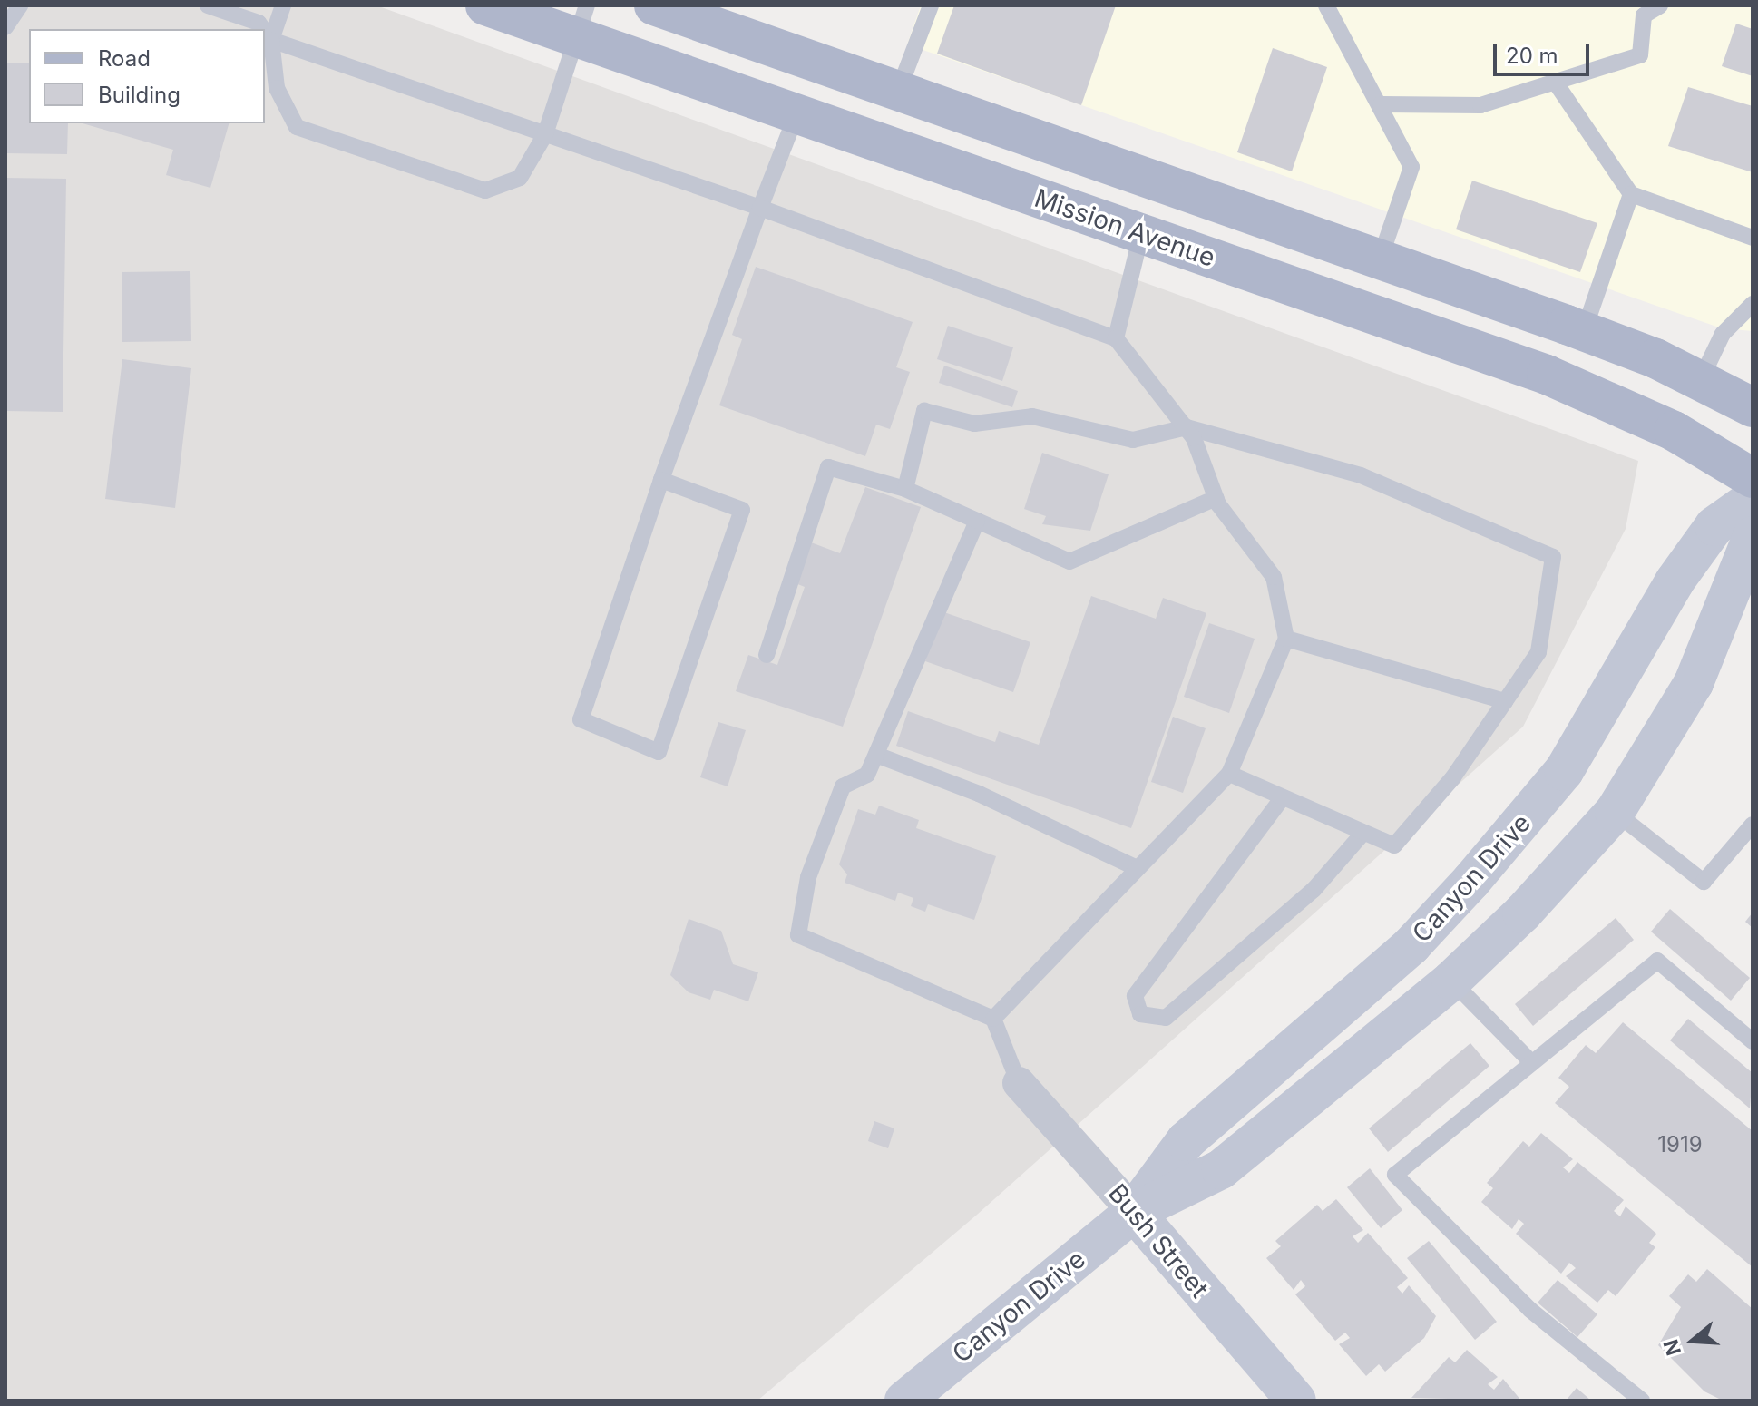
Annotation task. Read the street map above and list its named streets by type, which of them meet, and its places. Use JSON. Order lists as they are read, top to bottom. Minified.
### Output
{"streets":{"main road":["Mission Avenue","Canyon Drive","Bush Street"]},"crossings":[["Canyon Drive","Bush Street"]],"house_numbers":["1919"],"legend":["Road","Building"],"scale_bar":"20 m","north":"left"}
